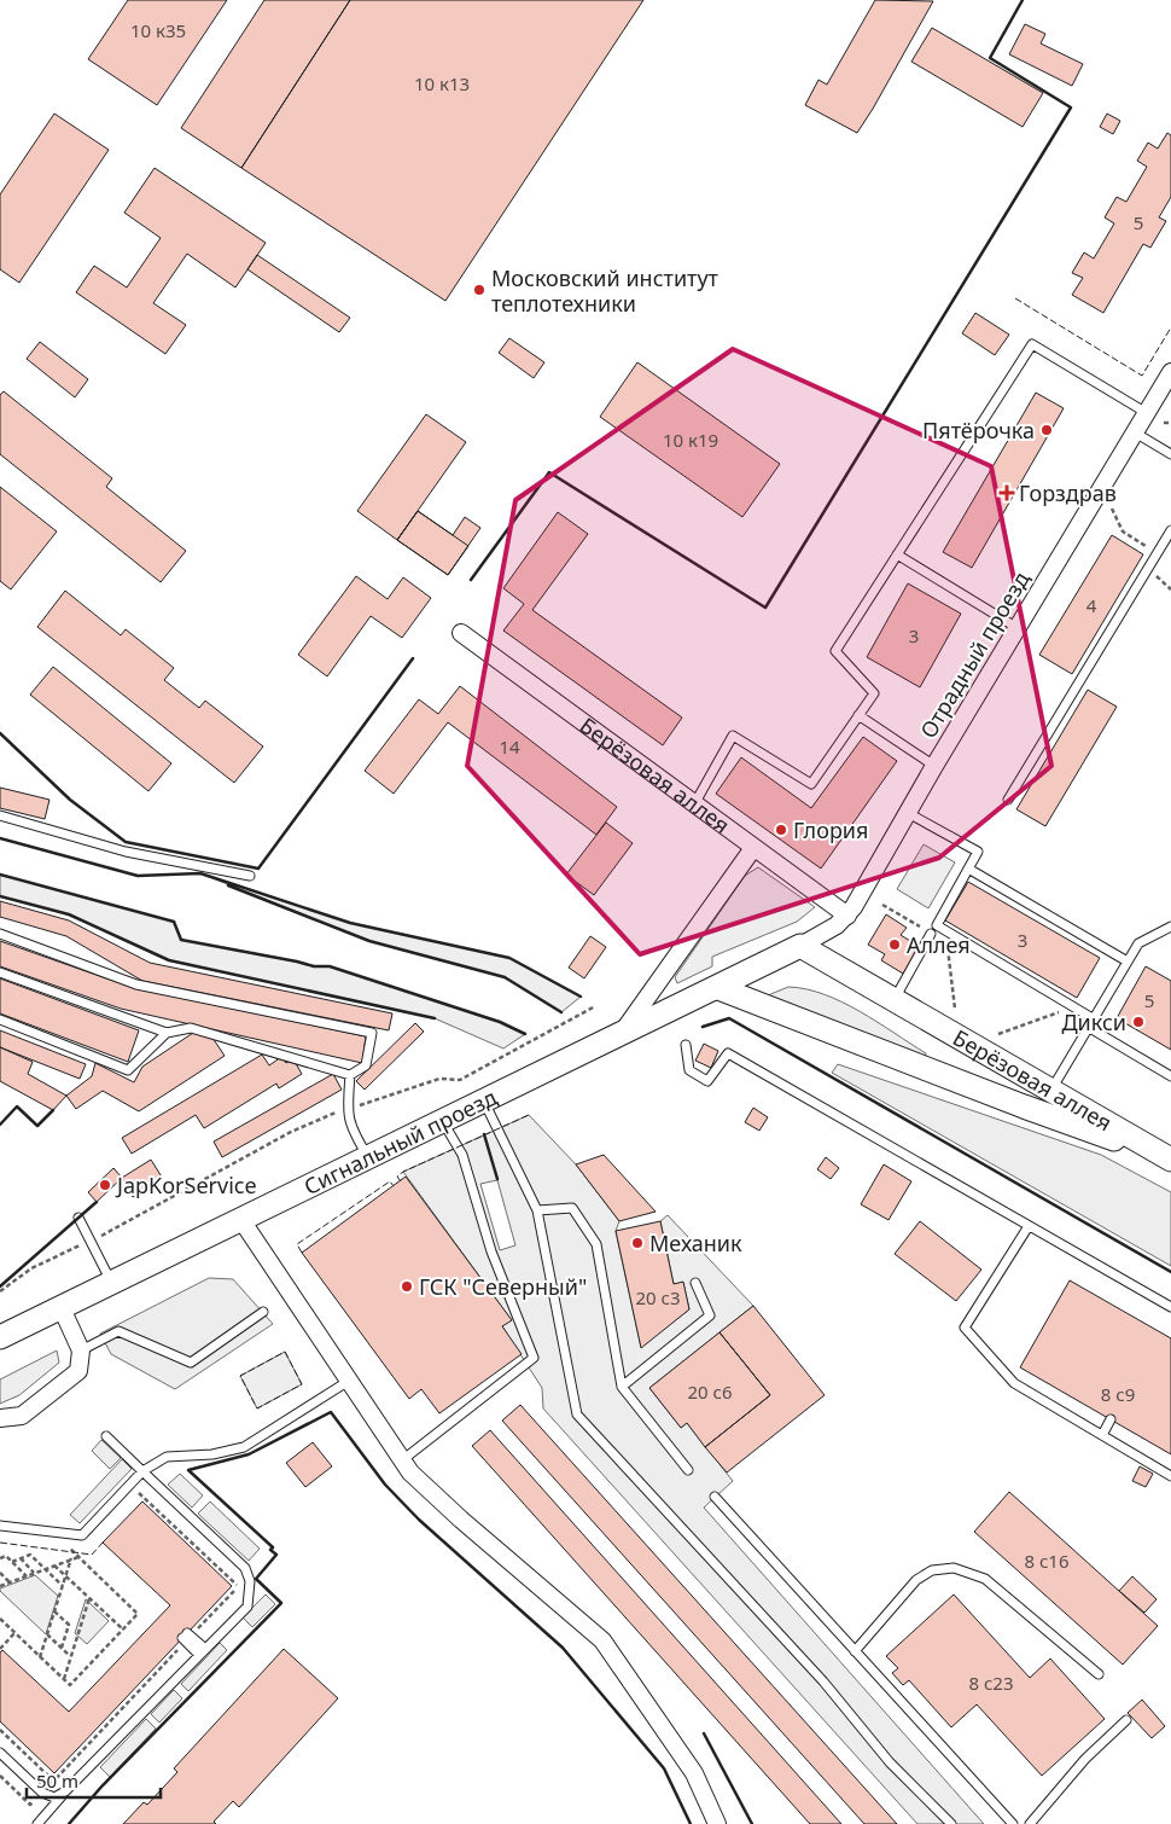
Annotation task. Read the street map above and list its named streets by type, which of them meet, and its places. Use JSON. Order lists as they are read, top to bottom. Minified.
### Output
{"streets":{"main road":["Берёзовая аллея","Сигнальный проезд"],"street":["Отрадный проезд"]},"crossings":[["Отрадный проезд","Берёзовая аллея"],["Отрадный проезд","Сигнальный проезд"],["Берёзовая аллея","Сигнальный проезд"]],"places":{"other":["Московский институт теплотехники","Пятёрочка","Глория","Аллея","Дикси","JapKorService","Механик","ГСК \"Северный\""],"health":["Горздрав"]},"house_numbers":["10 к35","10 к13","5","10 к19","4","3","14","3","5","20 с3","20 с6","8 с9","8 с16","8 с23"],"scale_bar":"50 m"}
